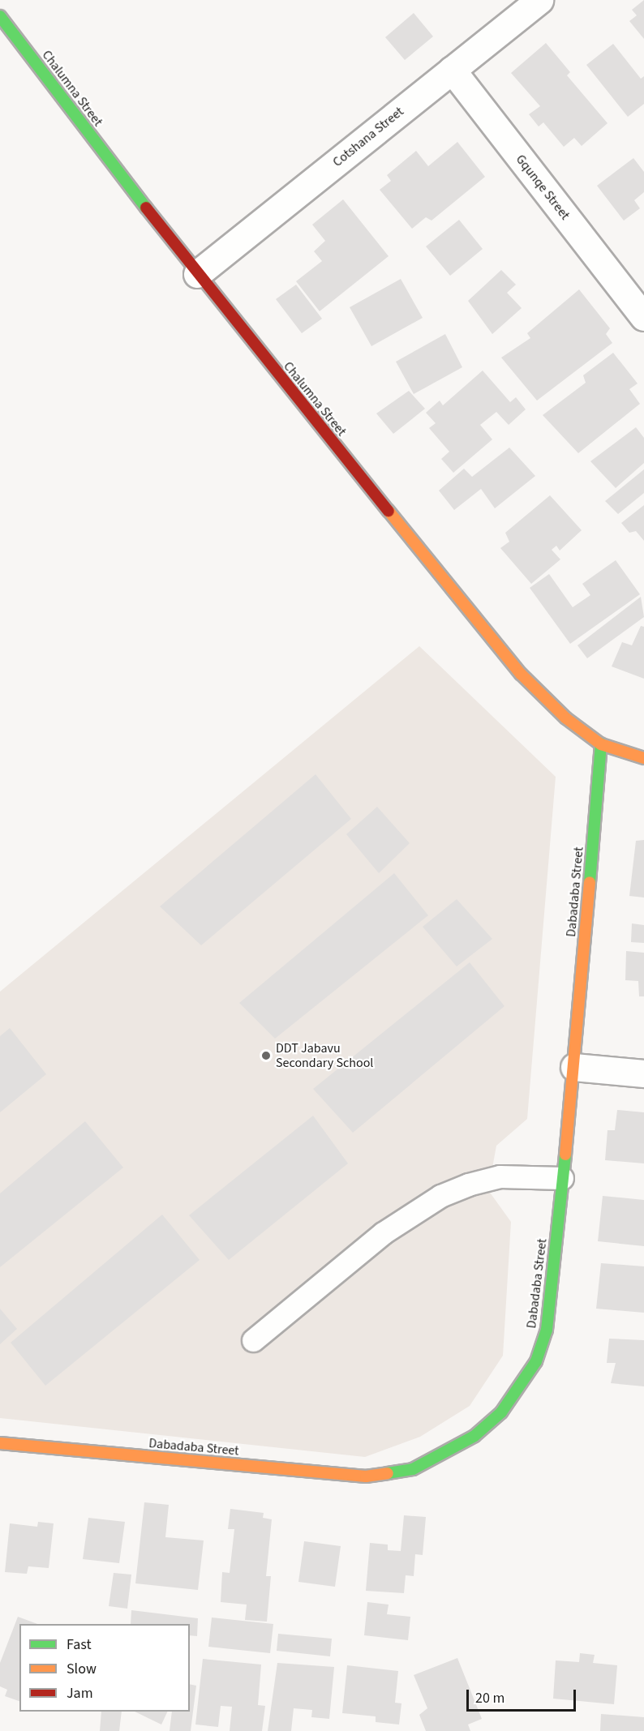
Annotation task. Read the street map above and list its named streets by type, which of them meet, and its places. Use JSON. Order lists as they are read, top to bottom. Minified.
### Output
{"streets":{"street":["Chalumna Street","Cotshana Street","Gqunqe Street","Dabadaba Street"]},"crossings":[["Chalumna Street","Cotshana Street"],["Chalumna Street","Dabadaba Street"],["Cotshana Street","Gqunqe Street"]],"places":["DDT Jabavu Secondary School"],"legend":["Fast","Slow","Jam"],"scale_bar":"20 m"}
